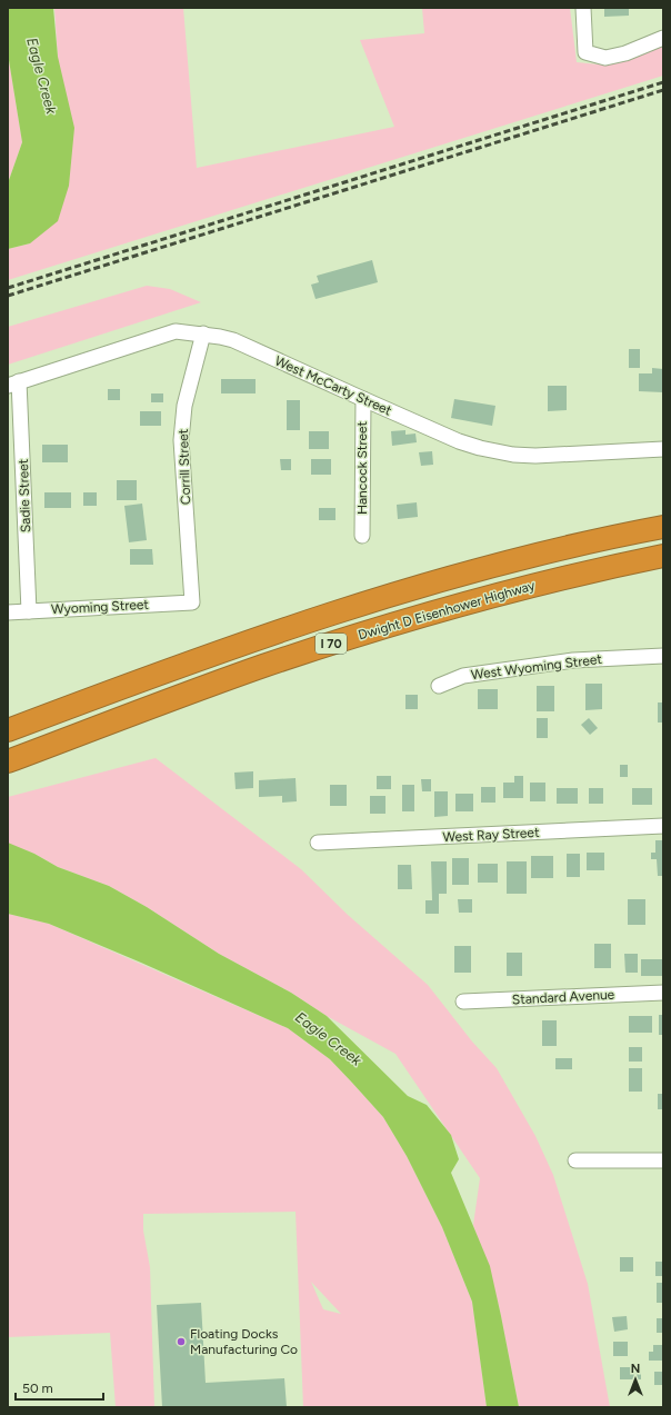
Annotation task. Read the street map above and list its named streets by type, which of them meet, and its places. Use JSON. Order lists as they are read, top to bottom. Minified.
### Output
{"streets":{"highway":["Dwight D Eisenhower Highway","I 70"],"street":["West McCarty Street","Corrill Street","Hancock Street","Sadie Street","Wyoming Street","West Wyoming Street","West Ray Street","Standard Avenue"]},"crossings":[["West McCarty Street","Corrill Street"],["West McCarty Street","Hancock Street"],["West McCarty Street","Sadie Street"],["Corrill Street","Wyoming Street"],["Sadie Street","Wyoming Street"]],"water":["Eagle Creek"],"places":["Floating Docks Manufacturing Co"],"scale_bar":"50 m","north":"top"}
